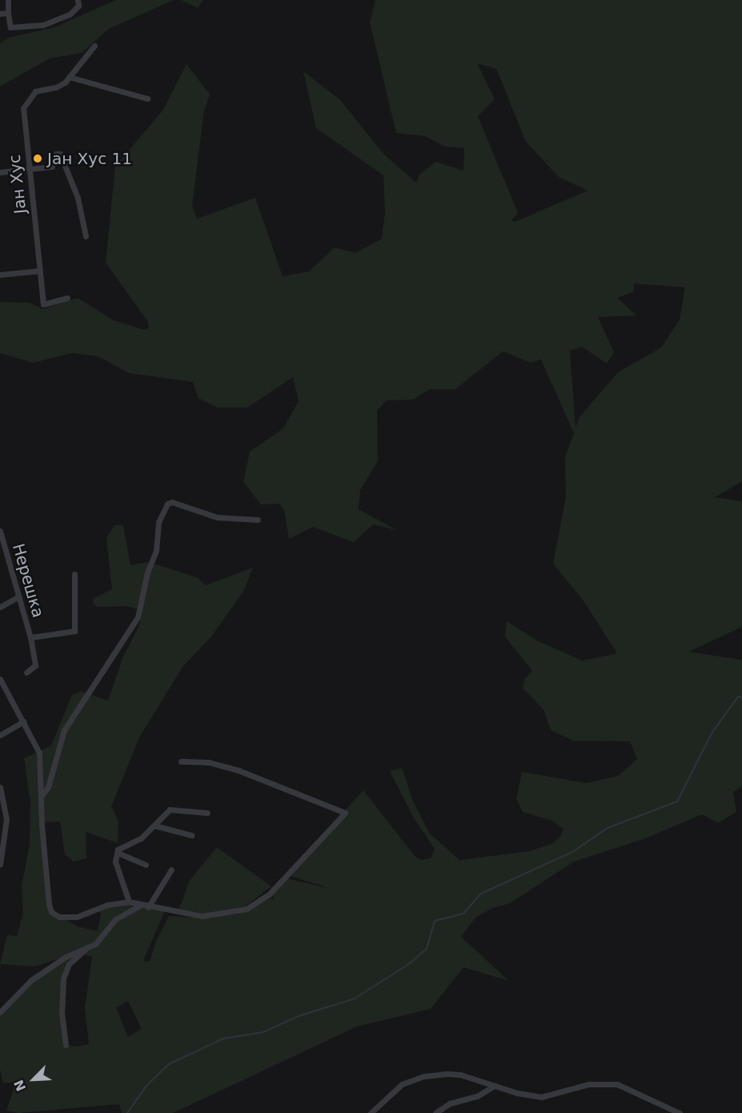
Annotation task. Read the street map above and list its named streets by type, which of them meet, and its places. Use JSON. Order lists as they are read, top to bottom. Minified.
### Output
{"streets":{"street":["Јан Хус","Нерешка"]},"places":["Јан Хус 11"],"north":"bottom left"}
